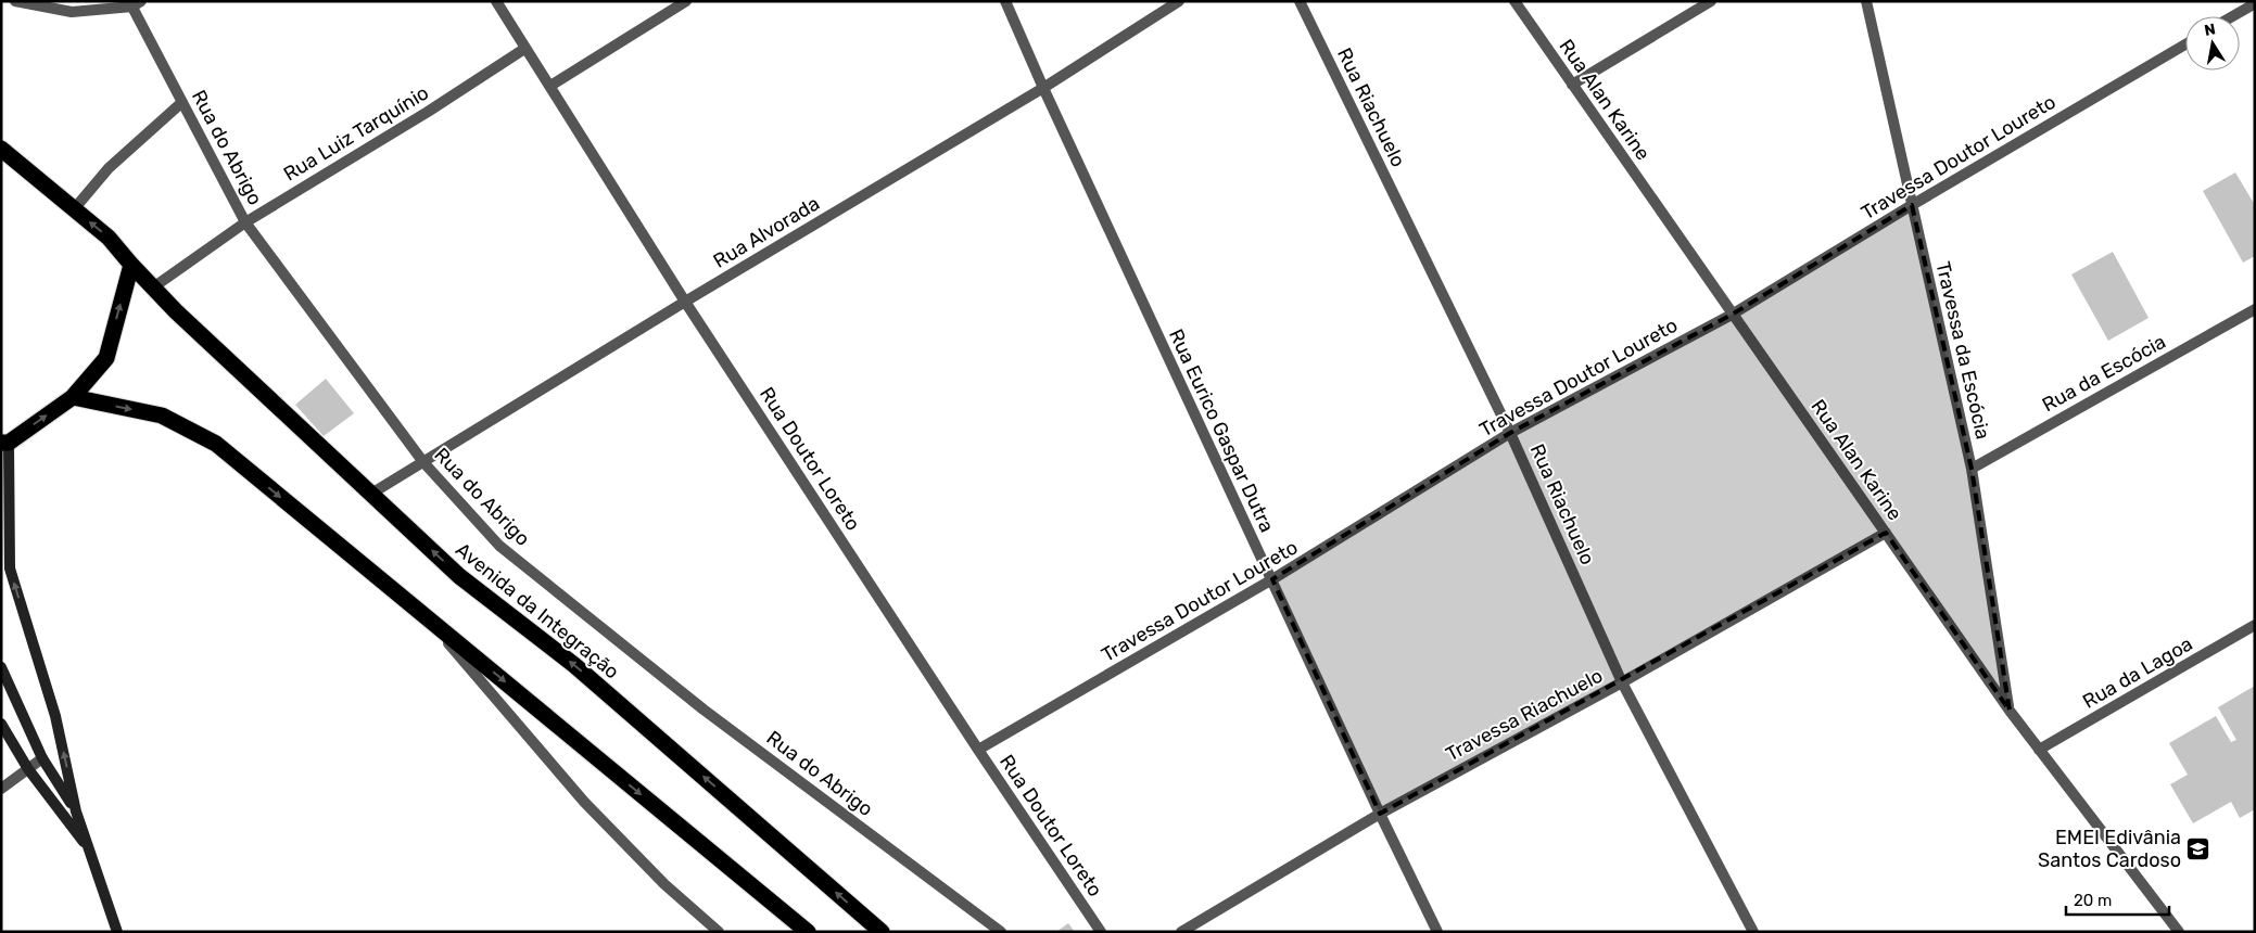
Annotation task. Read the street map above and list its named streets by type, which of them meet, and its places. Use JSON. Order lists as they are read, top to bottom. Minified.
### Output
{"streets":{"highway":["Avenida da Integração"],"street":["Rua Alan Karine","Rua Riachuelo","Rua Luiz Tarquínio","Rua do Abrigo","Travessa Doutor Loureto","Rua Alvorada","Travessa da Escócia","Rua da Escócia","Rua Eurico Gaspar Dutra","Rua Doutor Loreto","Rua da Lagoa","Travessa Riachuelo"]},"crossings":[["Rua Alan Karine","Travessa Doutor Loureto"],["Rua Alan Karine","Travessa da Escócia"],["Rua Alan Karine","Rua da Lagoa"],["Rua Alan Karine","Travessa Riachuelo"],["Rua Riachuelo","Travessa Doutor Loureto"],["Rua Riachuelo","Travessa Riachuelo"],["Rua Luiz Tarquínio","Rua do Abrigo"],["Rua Luiz Tarquínio","Rua Doutor Loreto"],["Rua Luiz Tarquínio","Avenida da Integração"],["Rua do Abrigo","Rua Alvorada"],["Travessa Doutor Loureto","Travessa da Escócia"],["Travessa Doutor Loureto","Rua Eurico Gaspar Dutra"],["Travessa Doutor Loureto","Rua Doutor Loreto"],["Rua Alvorada","Rua Eurico Gaspar Dutra"],["Rua Alvorada","Rua Doutor Loreto"],["Rua Alvorada","Avenida da Integração"],["Travessa da Escócia","Rua da Escócia"],["Rua Eurico Gaspar Dutra","Travessa Riachuelo"]],"places":{"school or university":["EMEI Edivânia Santos Cardoso"]},"scale_bar":"20 m","north":"top"}
